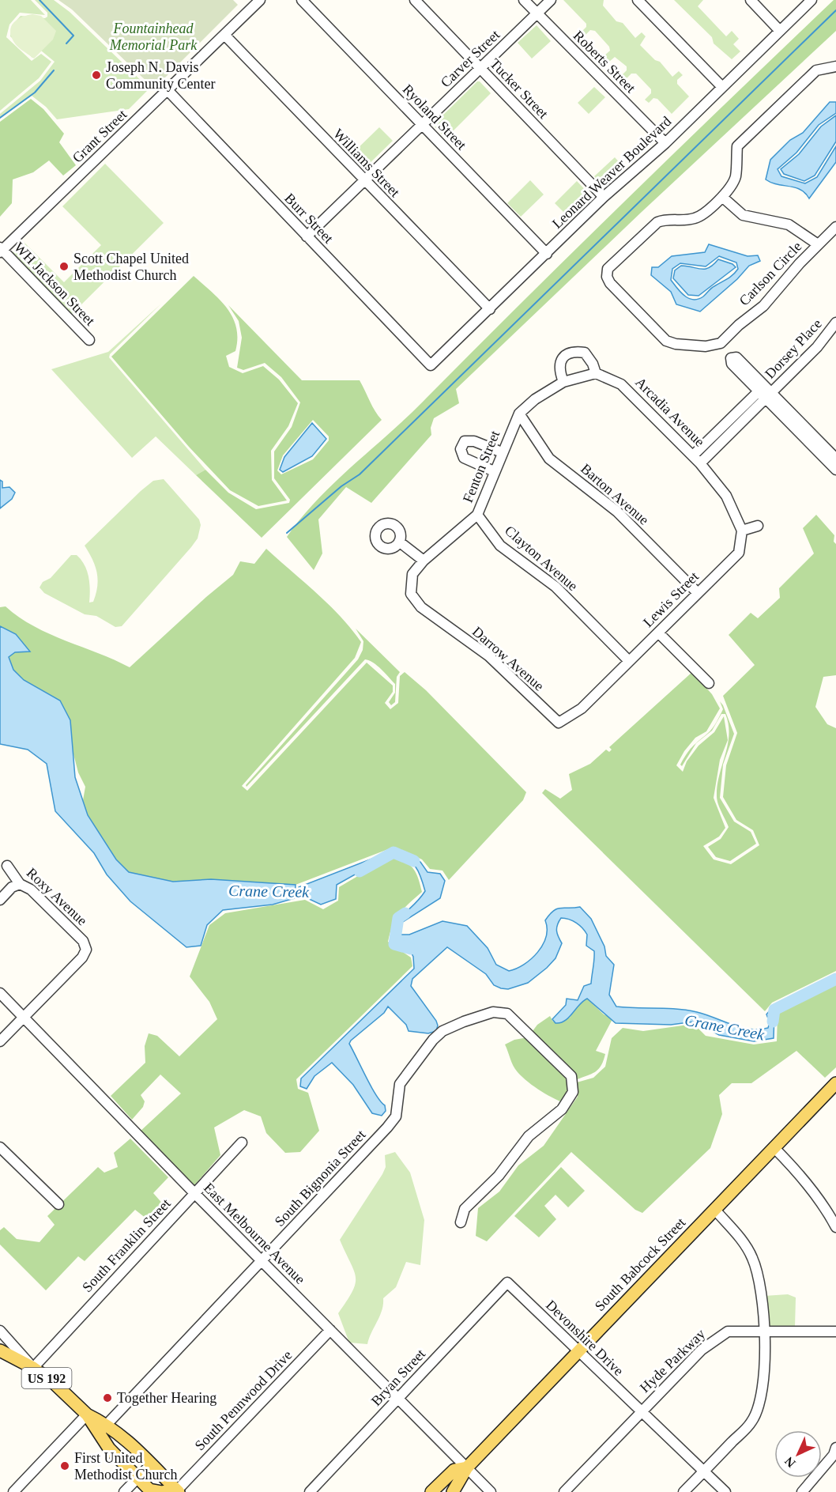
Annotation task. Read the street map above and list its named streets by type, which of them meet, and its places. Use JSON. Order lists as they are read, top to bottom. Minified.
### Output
{"streets":{"main road":["South Babcock Street","US 192"],"street":["Carver Street","Roberts Street","Tucker Street","Ryoland Street","Grant Street","Williams Street","Leonard Weaver Boulevard","Burr Street","Carlson Circle","WH Jackson Street","Dorsey Place","Arcadia Avenue","Fenton Street","Barton Avenue","Clayton Avenue","Lewis Street","Darrow Avenue","Roxy Avenue","South Bignonia Street","East Melbourne Avenue","South Franklin Street","Devonshire Drive","Hyde Parkway","Bryan Street","South Pennwood Drive"]},"crossings":[["Carver Street","Roberts Street"],["Carver Street","Tucker Street"],["Carver Street","Ryoland Street"],["Carver Street","Williams Street"],["Carver Street","Burr Street"],["Roberts Street","Leonard Weaver Boulevard"],["Tucker Street","Leonard Weaver Boulevard"],["Ryoland Street","Leonard Weaver Boulevard"],["Grant Street","Williams Street"],["Grant Street","Burr Street"],["Grant Street","WH Jackson Street"],["Williams Street","Leonard Weaver Boulevard"],["Leonard Weaver Boulevard","Burr Street"],["Dorsey Place","Arcadia Avenue"],["Arcadia Avenue","Fenton Street"],["Arcadia Avenue","Lewis Street"],["Fenton Street","Barton Avenue"],["Fenton Street","Clayton Avenue"],["Fenton Street","Darrow Avenue"],["Barton Avenue","Lewis Street"],["Clayton Avenue","Lewis Street"],["Lewis Street","Darrow Avenue"],["Roxy Avenue","East Melbourne Avenue"],["South Bignonia Street","East Melbourne Avenue"],["South Bignonia Street","US 192"],["East Melbourne Avenue","South Franklin Street"],["East Melbourne Avenue","South Babcock Street"],["East Melbourne Avenue","Bryan Street"],["East Melbourne Avenue","South Pennwood Drive"],["South Franklin Street","US 192"],["South Babcock Street","Devonshire Drive"],["Devonshire Drive","Hyde Parkway"],["Devonshire Drive","Bryan Street"],["US 192","South Pennwood Drive"]],"water":["Crane Creek"],"parks":["Fountainhead Memorial Park"],"places":["Joseph N. Davis Community Center","Scott Chapel United Methodist Church","Together Hearing","First United Methodist Church"],"north":"bottom left"}
